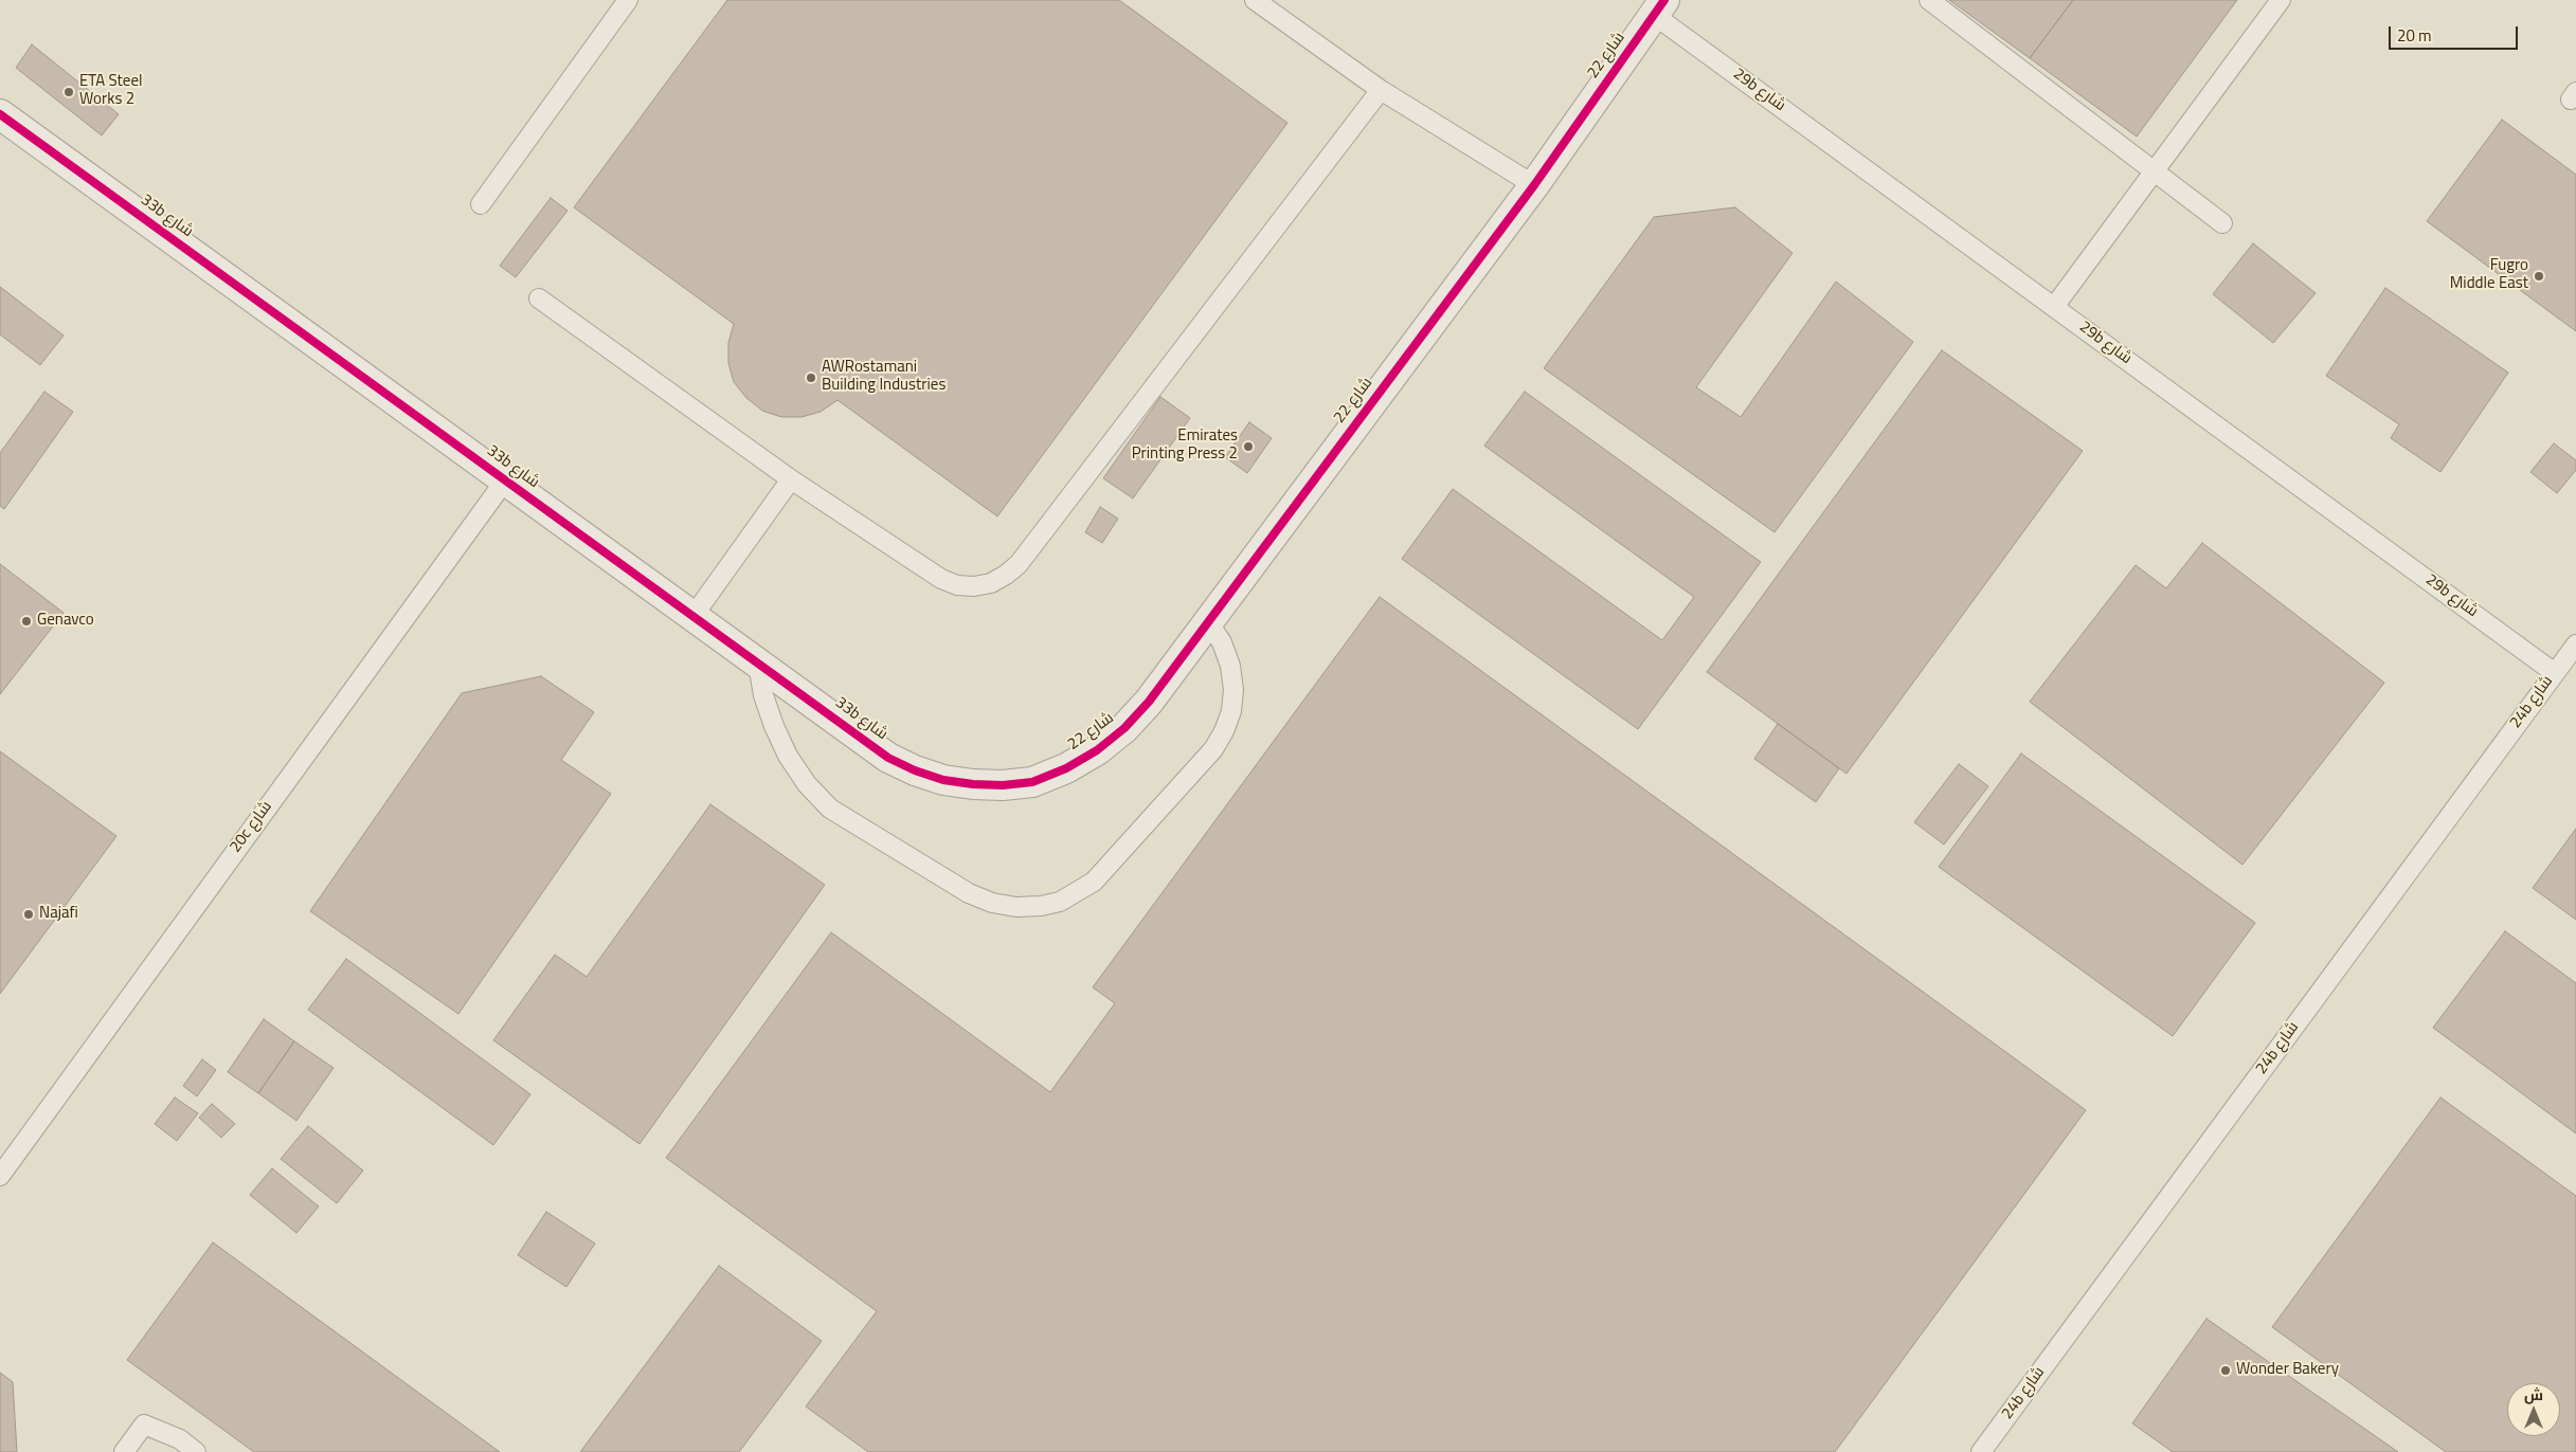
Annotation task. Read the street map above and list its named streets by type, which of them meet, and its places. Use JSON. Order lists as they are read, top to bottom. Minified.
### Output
{"streets":{"street":["شارع 22","33b شارع"],"lane":["29b شارع","24b شارع","20c شارع"]},"crossings":[["شارع 22","29b شارع"],["شارع 22","33b شارع"],["29b شارع","24b شارع"],["33b شارع","20c شارع"]],"places":["ETA Steel Works 2","Fugro Middle East","AWRostamani Building Industries","Emirates Printing Press 2","Genavco","Najafi","Wonder Bakery"],"scale_bar":"20 m","north":"top"}
